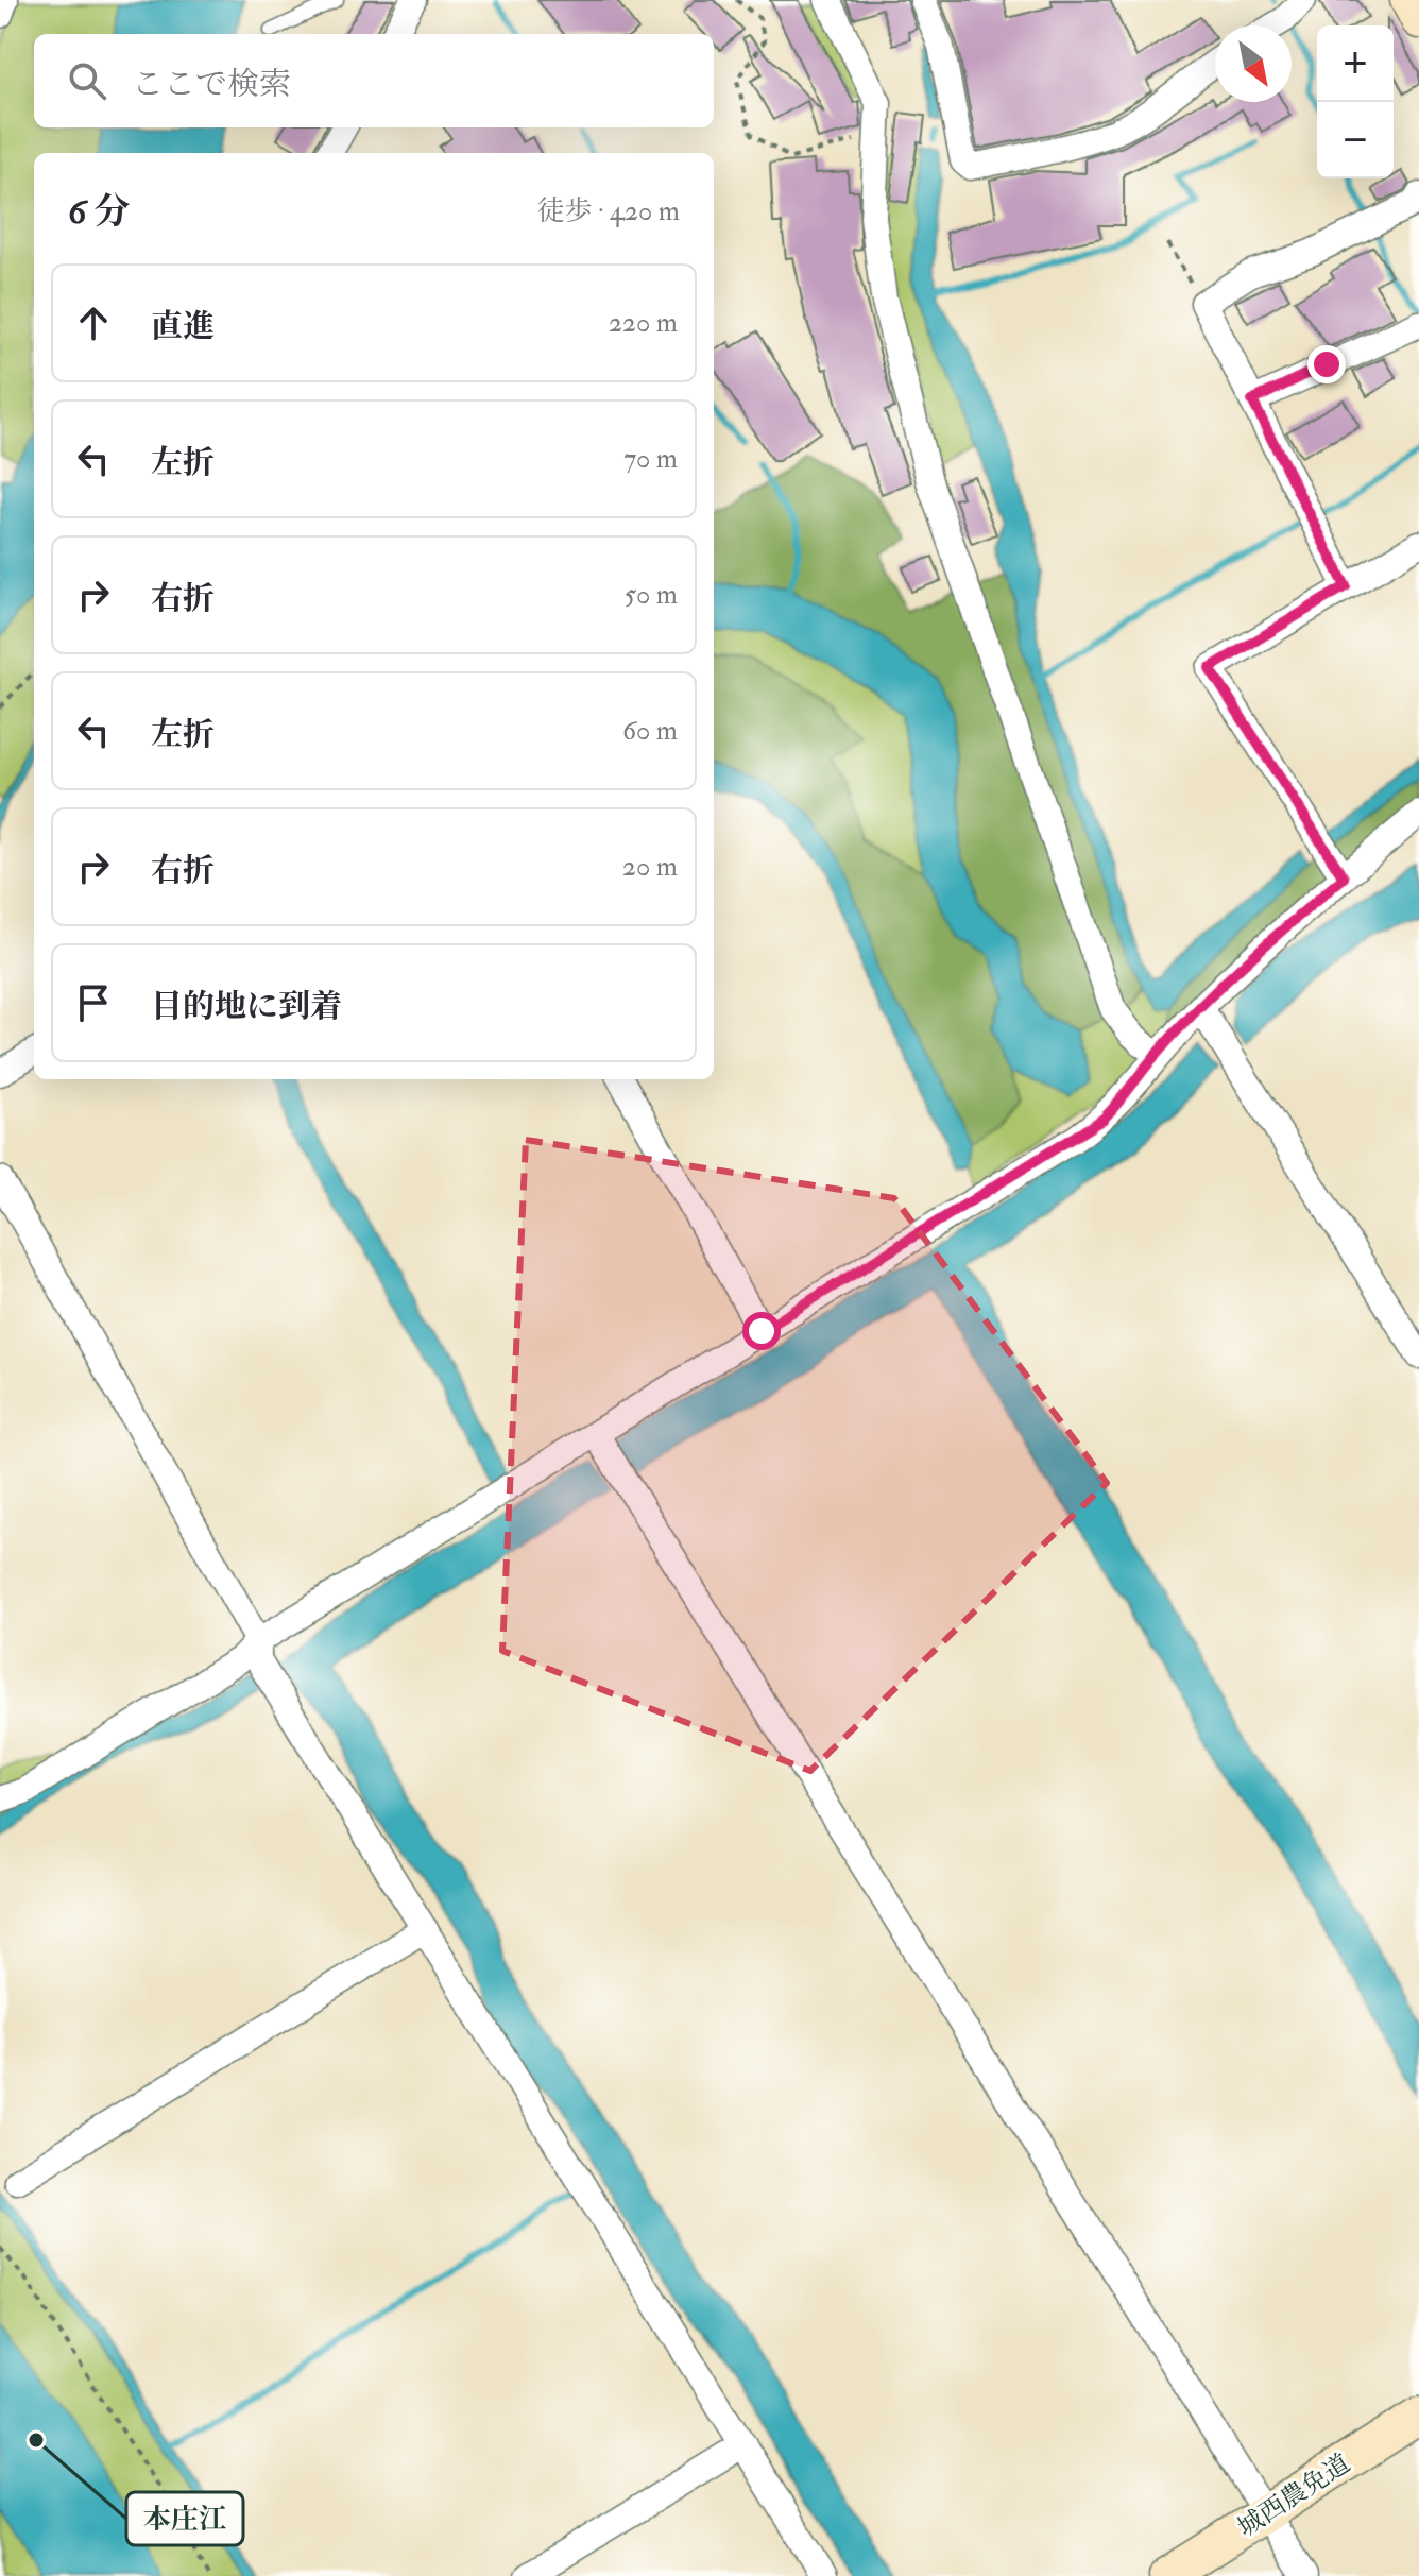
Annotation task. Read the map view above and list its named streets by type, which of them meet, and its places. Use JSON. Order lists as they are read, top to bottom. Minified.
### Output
{"streets":{"street":["城西農免道"]},"places":["本庄江"],"north":"bottom right","page":{"map_buttons":["+","−"],"search":"ここで検索","heading":["6 分","徒歩 · 420 m"],"list":[["直進","220 m"],["左折","70 m"],["右折","50 m"],["左折","60 m"],["右折","20 m"],"目的地に到着"]}}
